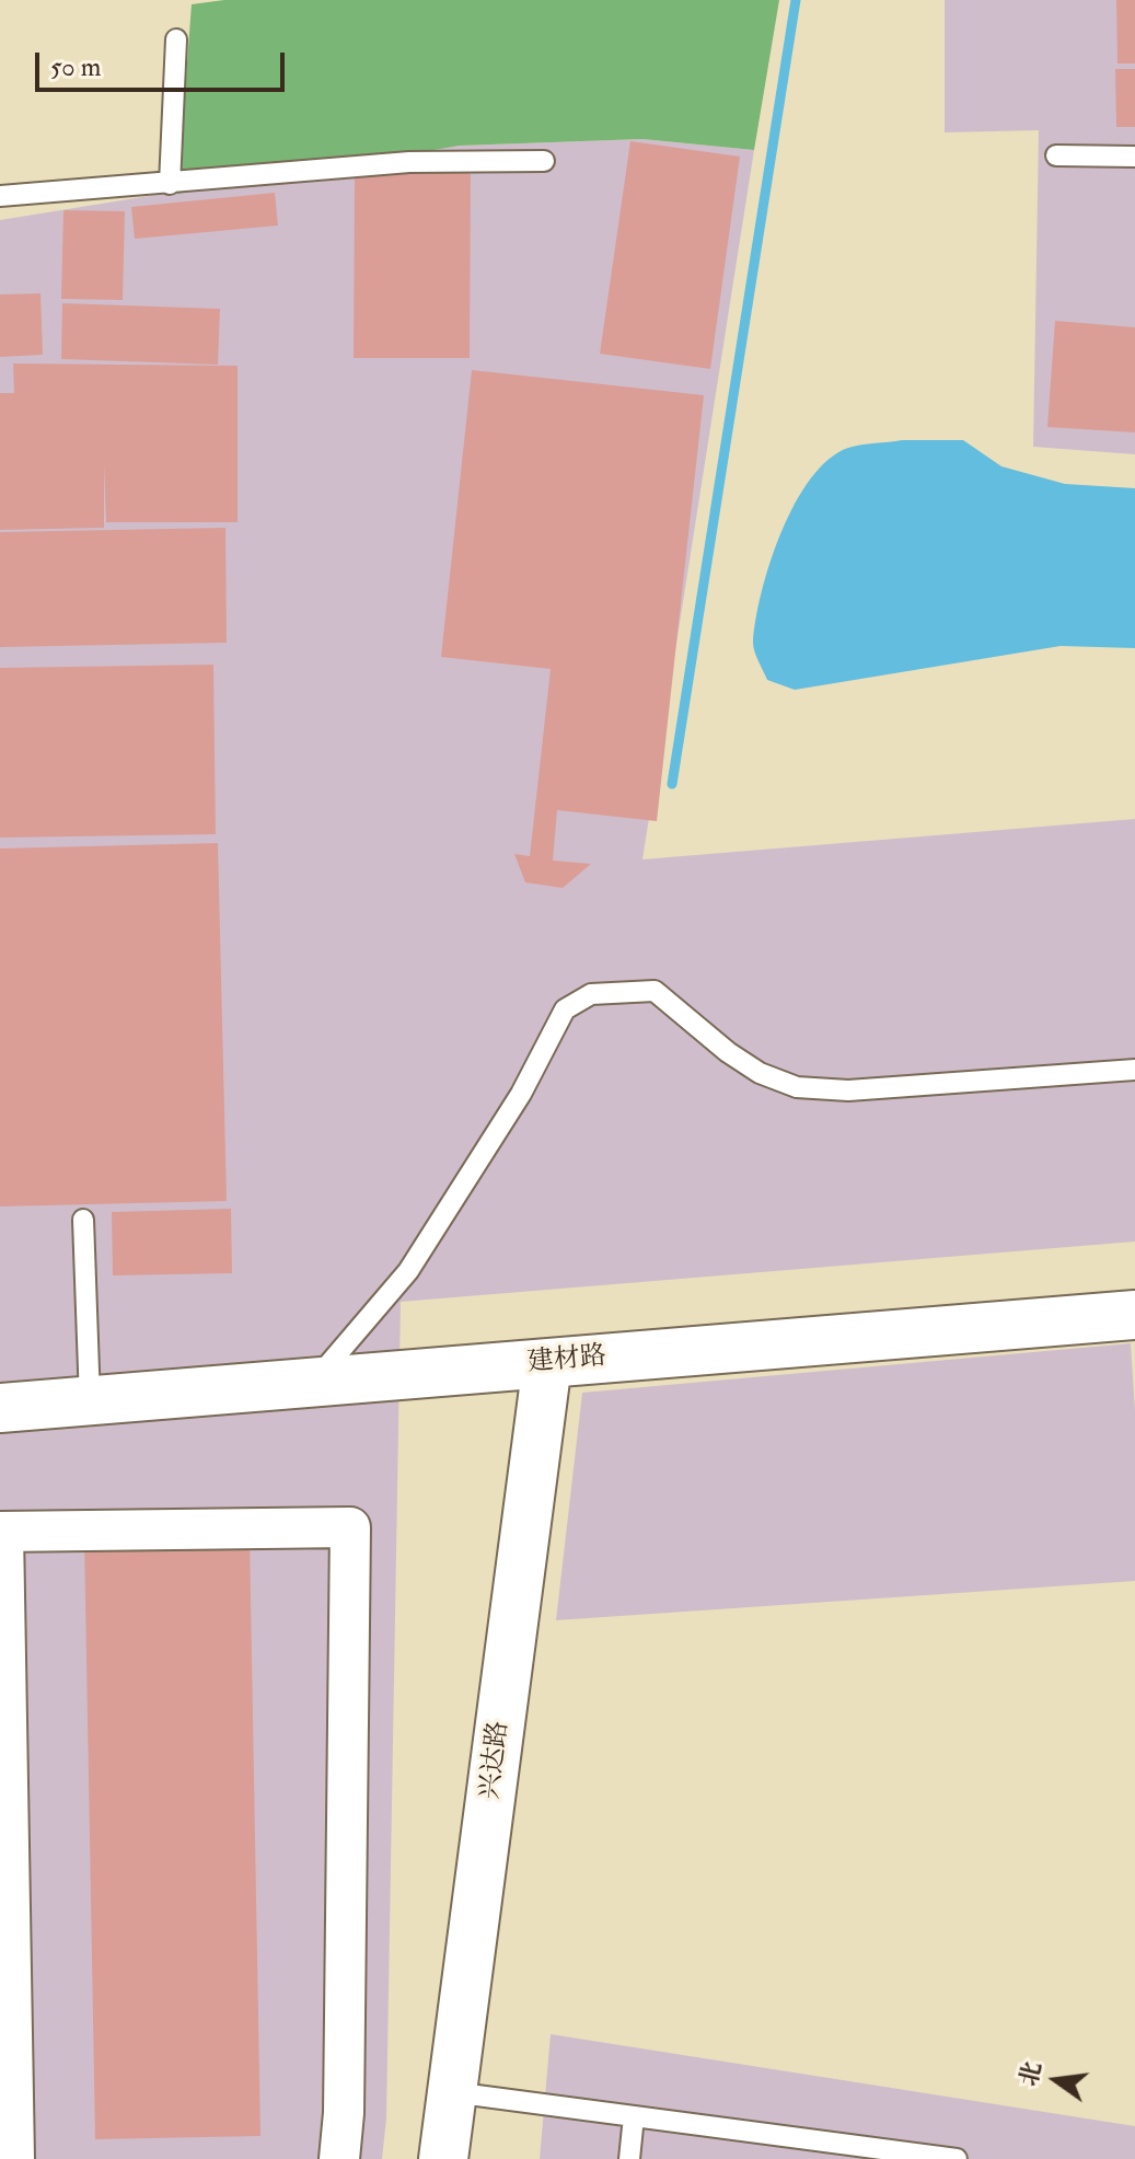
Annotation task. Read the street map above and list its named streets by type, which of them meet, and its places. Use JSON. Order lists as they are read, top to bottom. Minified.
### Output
{"streets":{"street":["建材路","兴达路"]},"crossings":[["建材路","兴达路"]],"scale_bar":"50 m","north":"left"}
